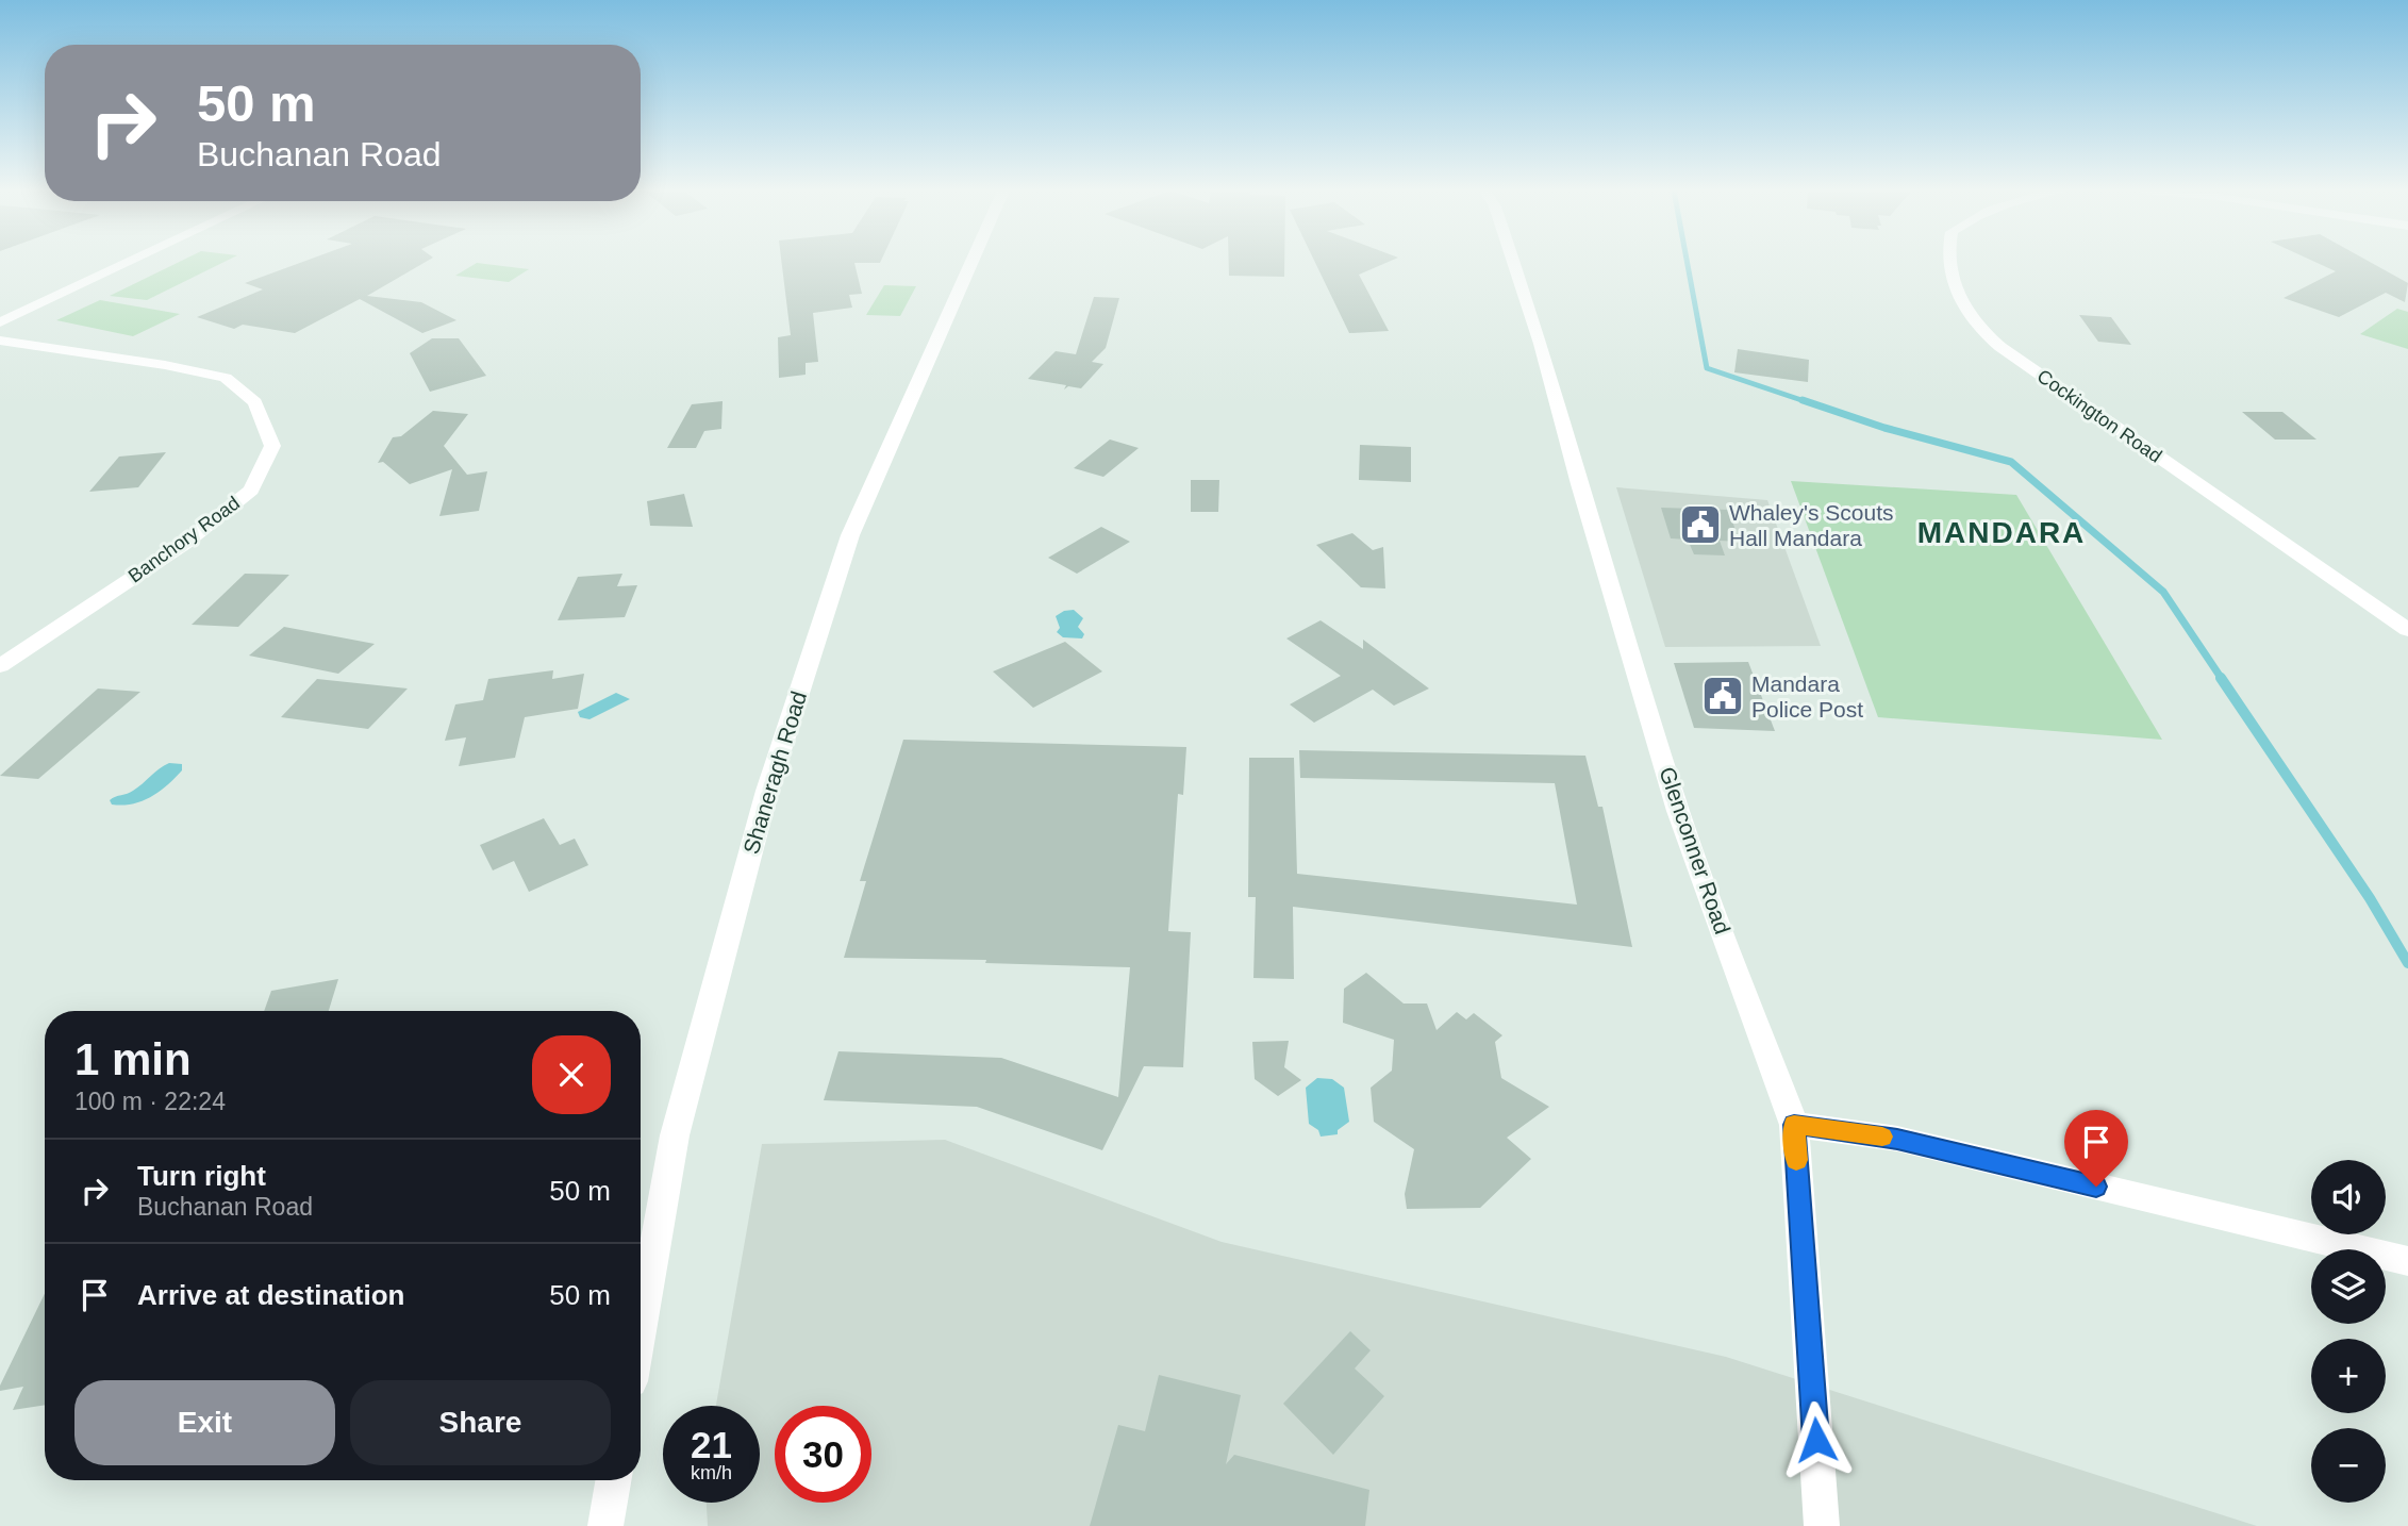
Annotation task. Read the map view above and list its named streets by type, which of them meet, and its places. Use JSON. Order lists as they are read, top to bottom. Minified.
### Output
{"streets":{"street":["Cockington Road","Banchory Road","Shaneragh Road","Glenconner Road"]},"districts":["MANDARA"],"places":{"public building":["Whaley's Scouts Hall Mandara","Mandara Police Post"]},"page":{"turn":["50 m","Buchanan Road"],"heading":["1 min","100 m · 22:24"],"list":[{"name":"Turn right","note":"Buchanan Road","value":"50 m"},{"name":"Arrive at destination","value":"50 m"}],"map_buttons":["+","−"],"buttons":["Exit","Share"],"speed":"21 km/h","limit":"30"}}
